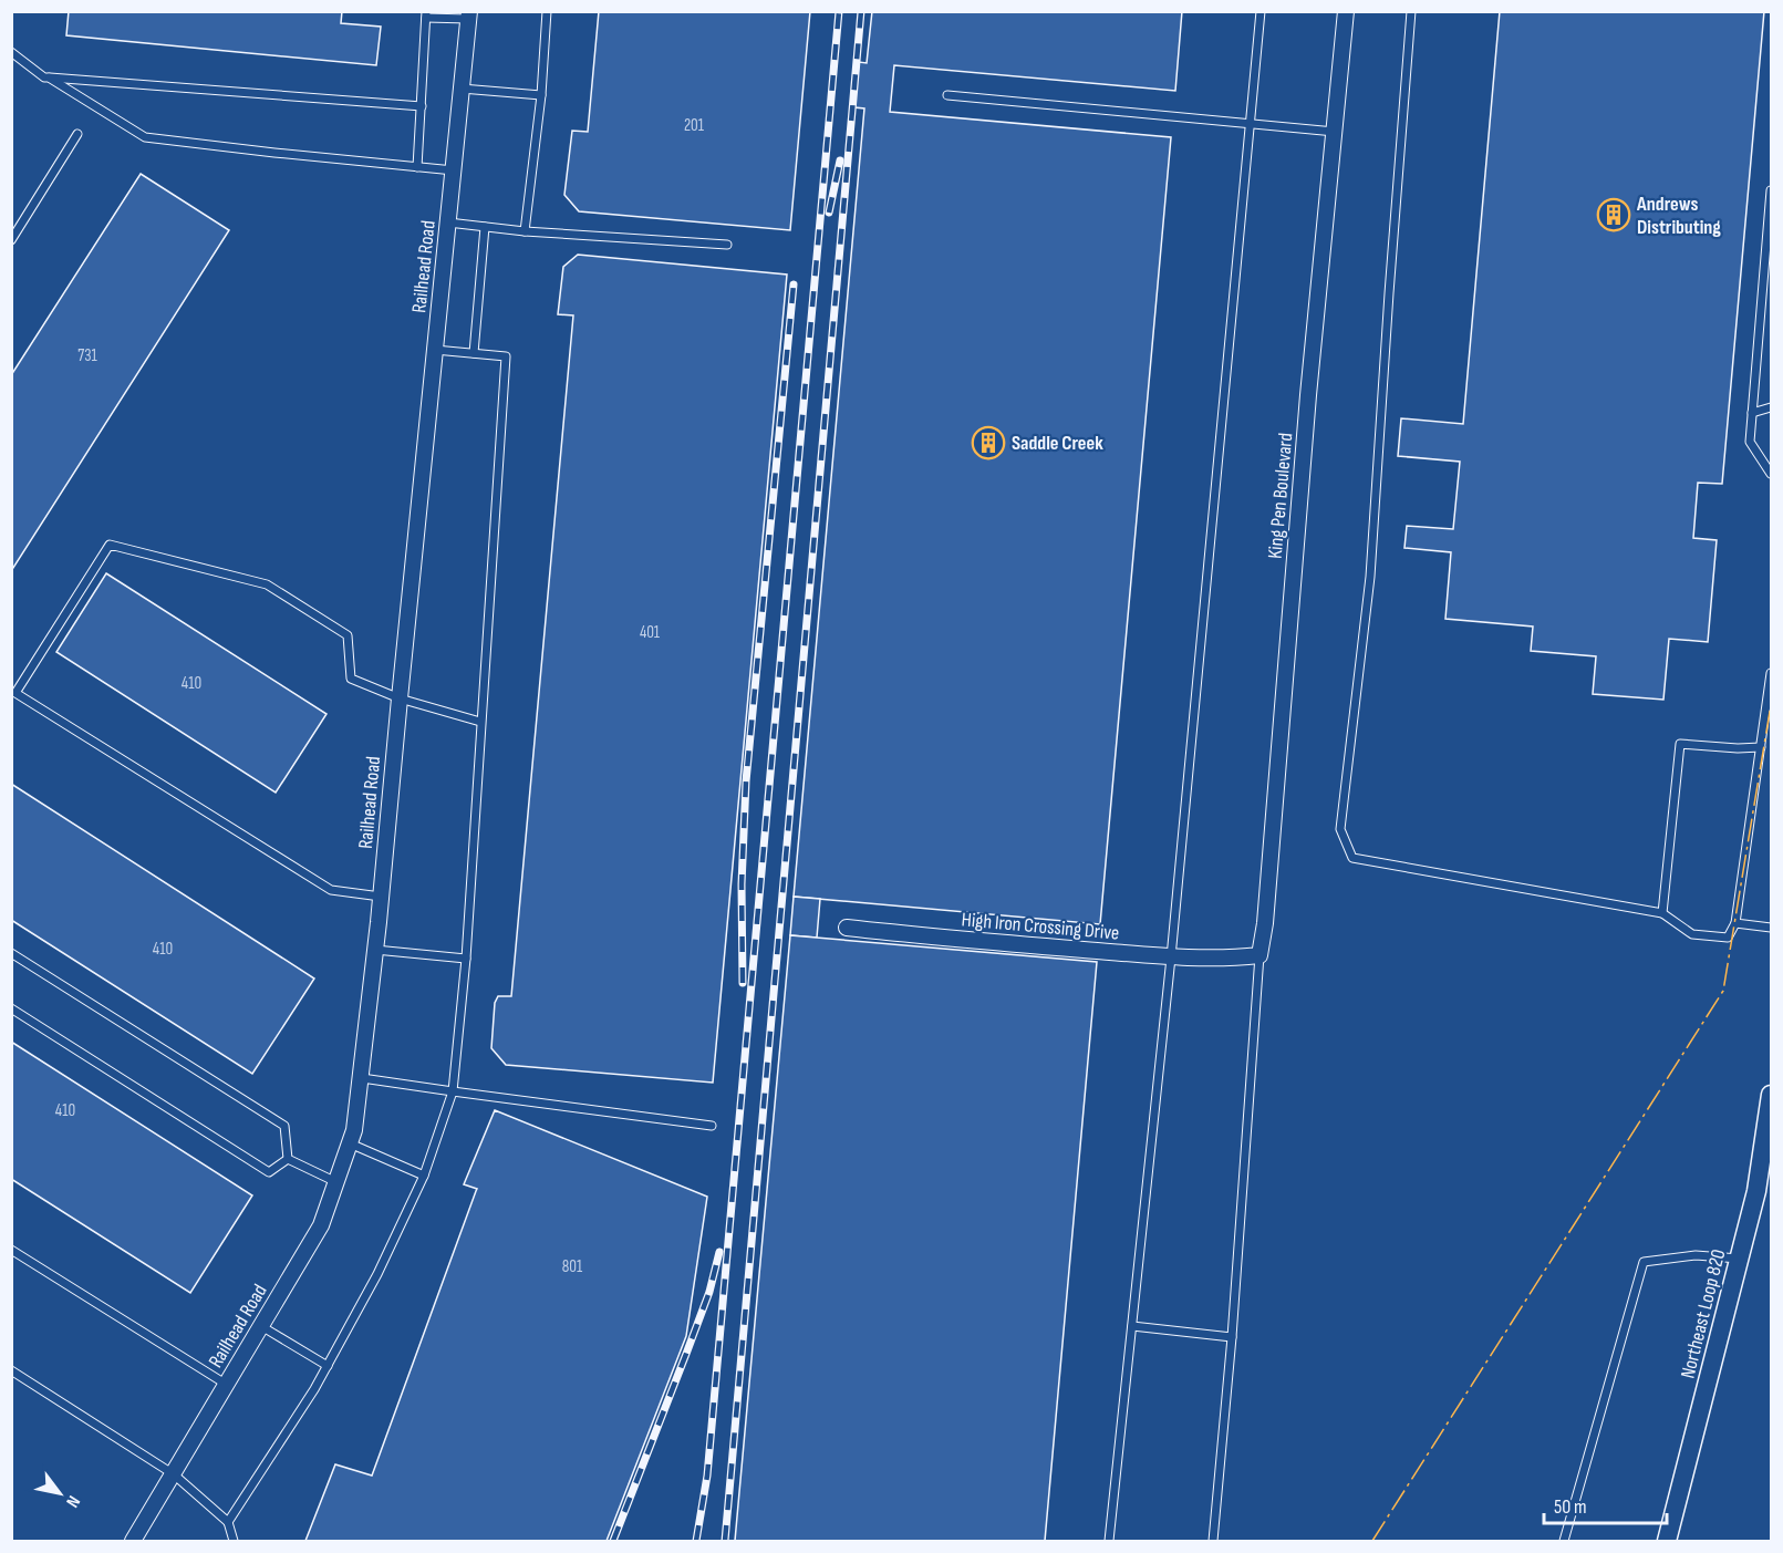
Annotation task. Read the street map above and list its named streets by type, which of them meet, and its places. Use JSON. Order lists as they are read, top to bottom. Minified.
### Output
{"streets":{"street":["Railhead Road","King Pen Boulevard","High Iron Crossing Drive","Northeast Loop 820"]},"crossings":[["King Pen Boulevard","High Iron Crossing Drive"]],"places":{"building":["Andrews Distributing","Saddle Creek"]},"house_numbers":["201","731","401","410","410","410","801"],"scale_bar":"50 m","north":"bottom right"}
